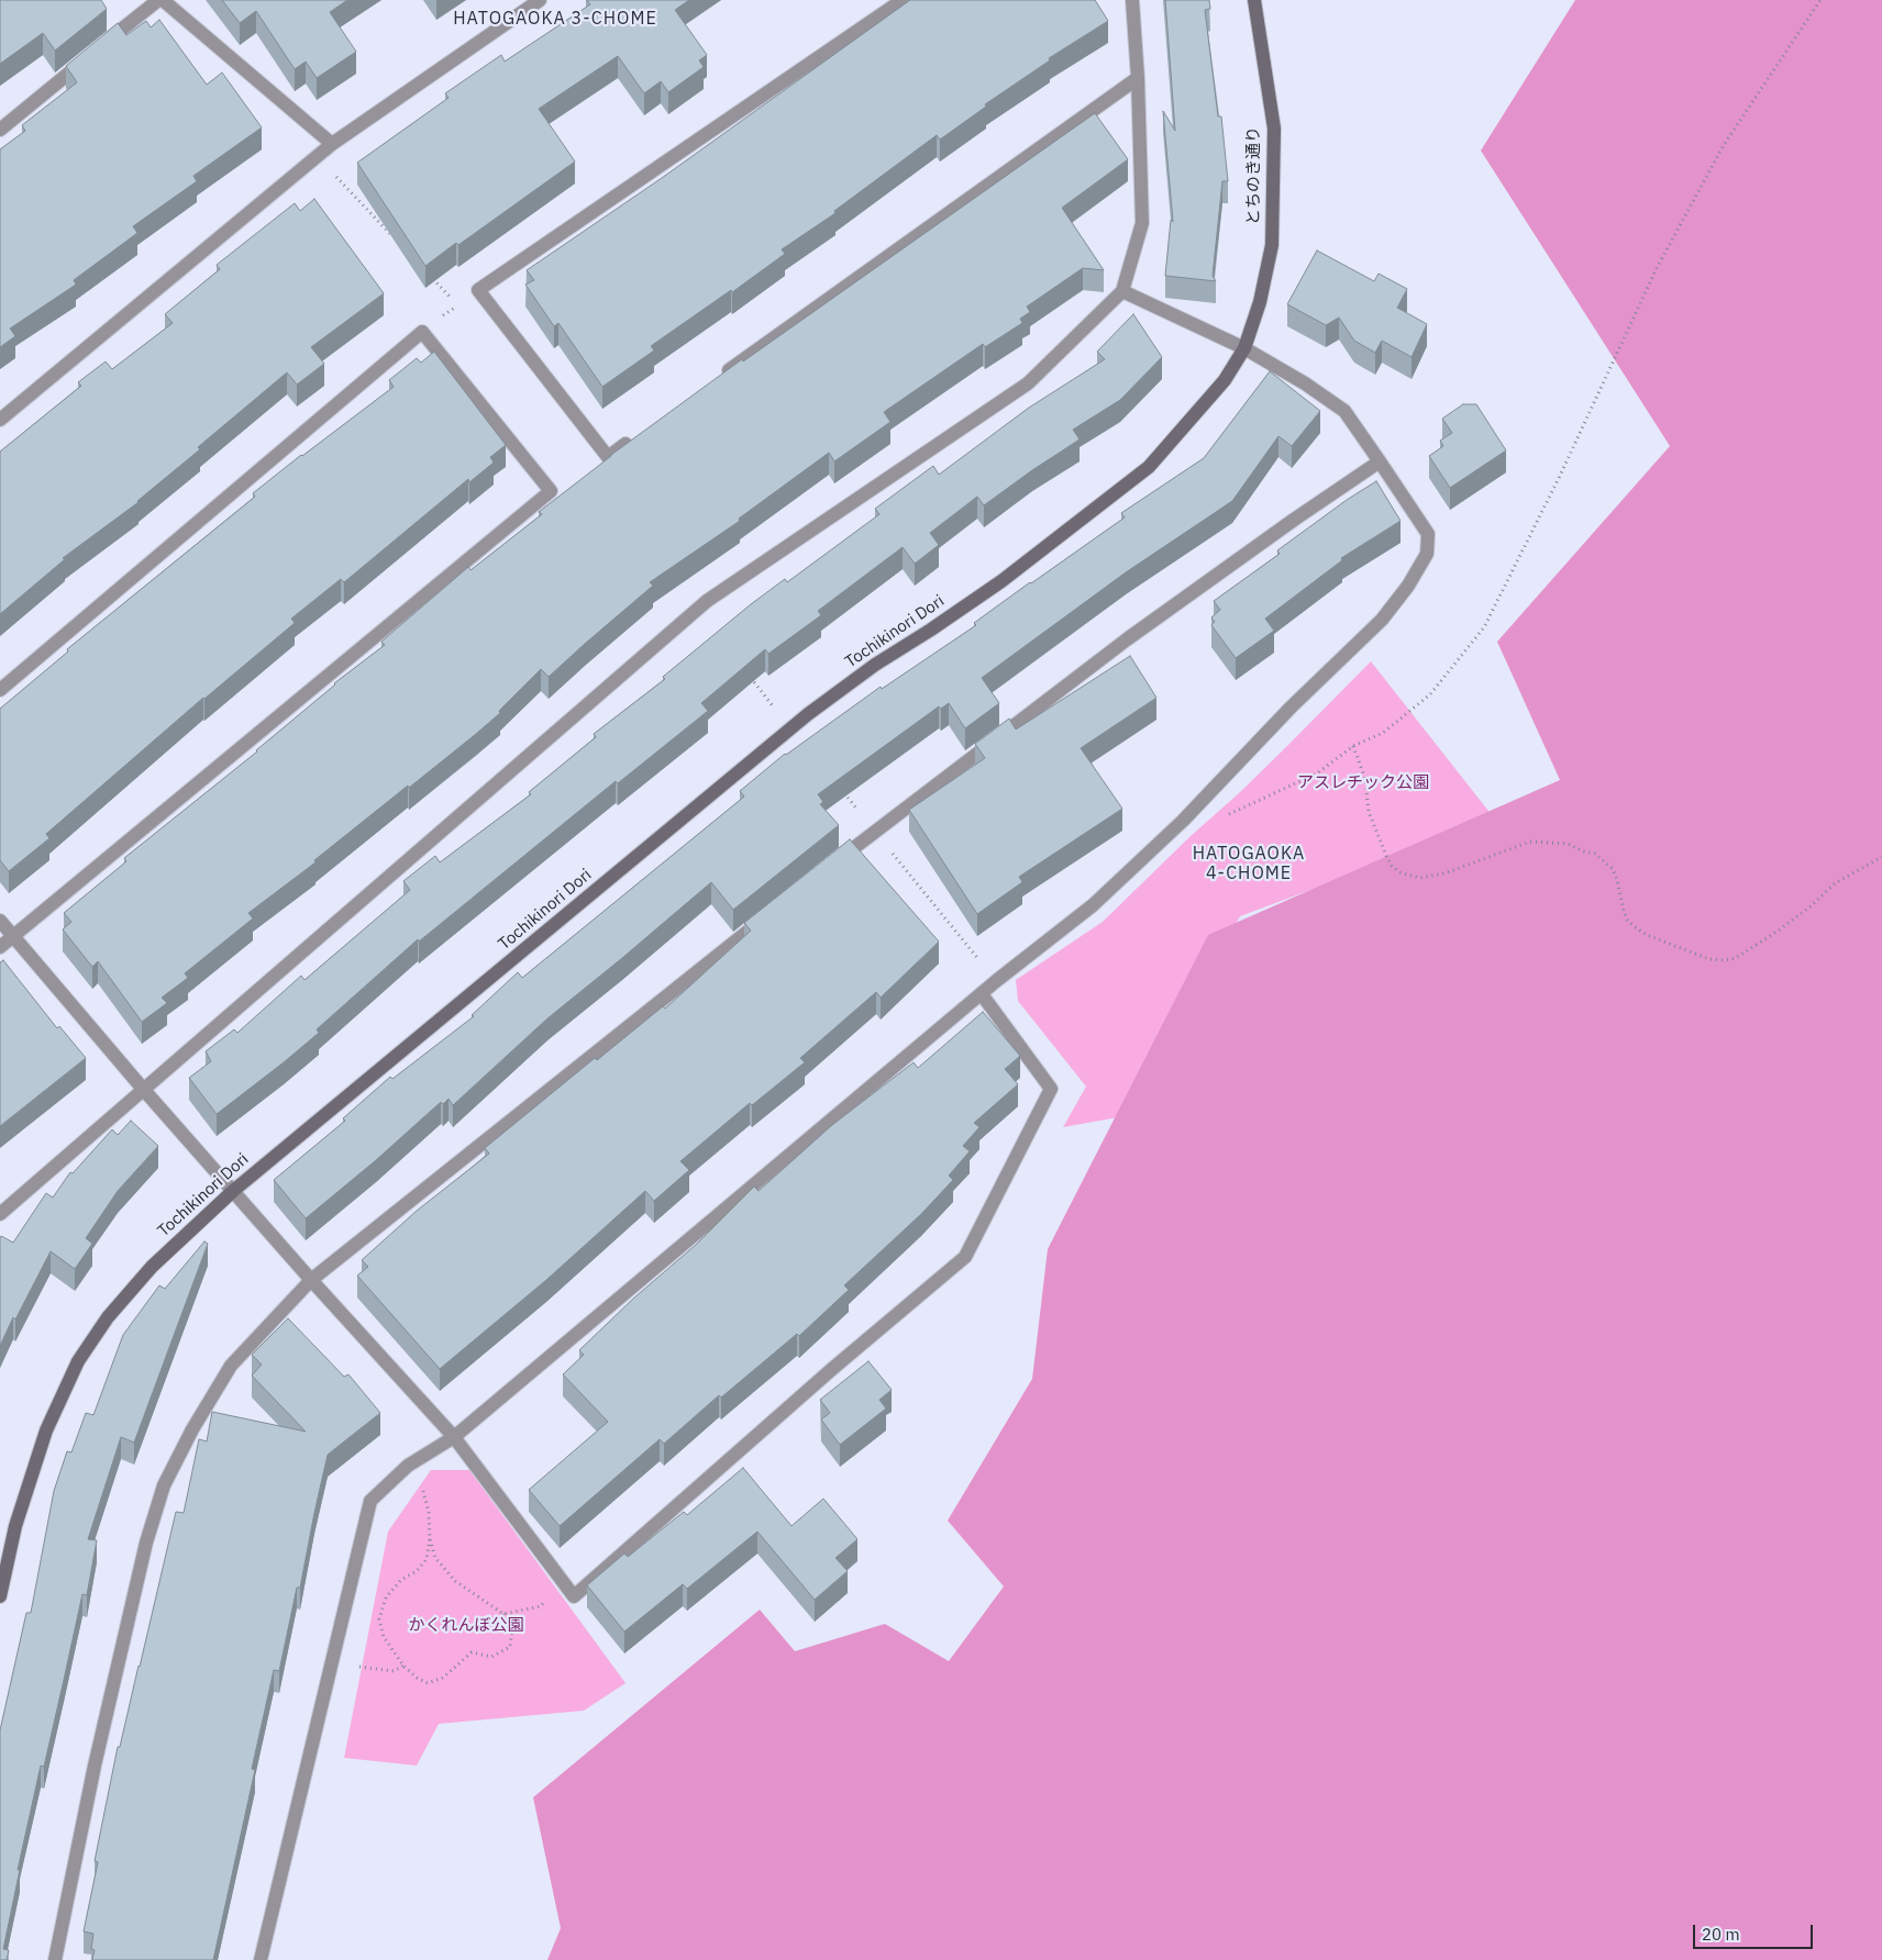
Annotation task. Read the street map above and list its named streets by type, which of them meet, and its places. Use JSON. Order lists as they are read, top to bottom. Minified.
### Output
{"streets":{"street":["とちのき通り","Tochikinori Dori"]},"crossings":[["とちのき通り","Tochikinori Dori"]],"districts":["HATOGAOKA 3-CHOME","HATOGAOKA 4-CHOME"],"parks":["アスレチック公園","かくれんぼ公園"],"scale_bar":"20 m"}
